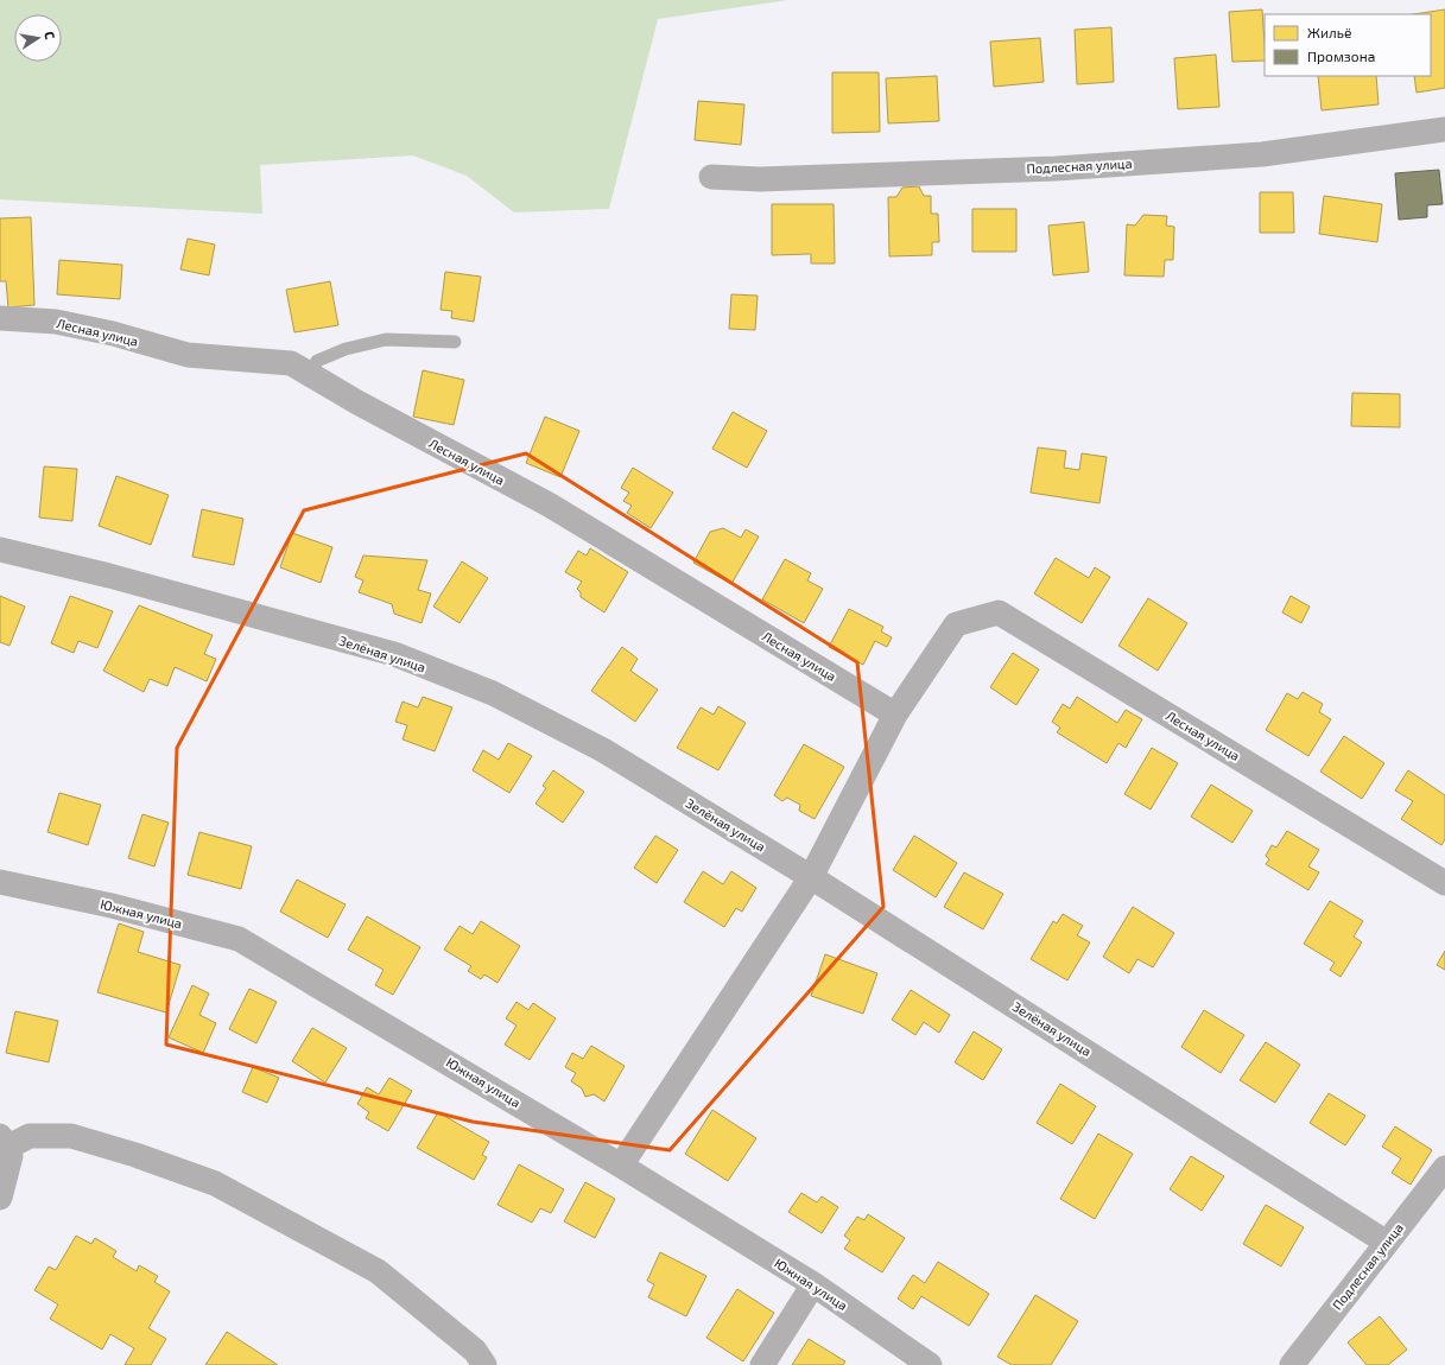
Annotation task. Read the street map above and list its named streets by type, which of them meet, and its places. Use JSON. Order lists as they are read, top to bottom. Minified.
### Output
{"streets":{"street":["Подлесная улица","Лесная улица","Зелёная улица","Южная улица"]},"crossings":[["Подлесная улица","Зелёная улица"]],"legend":["Жильё","Промзона"],"north":"right"}
